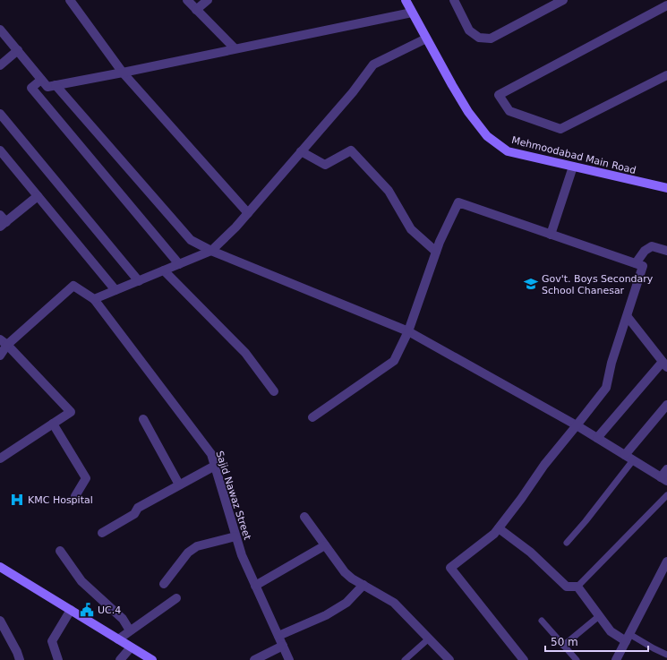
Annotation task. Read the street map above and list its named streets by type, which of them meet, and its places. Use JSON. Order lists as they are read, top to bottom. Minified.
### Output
{"streets":{"main road":["Mehmoodabad Main Road"],"street":["Sajid Nawaz Street"]},"places":{"school or university":["Gov't. Boys Secondary School Chanesar"],"hospital":["KMC Hospital"],"public building":["UC.4"]},"scale_bar":"50 m"}
